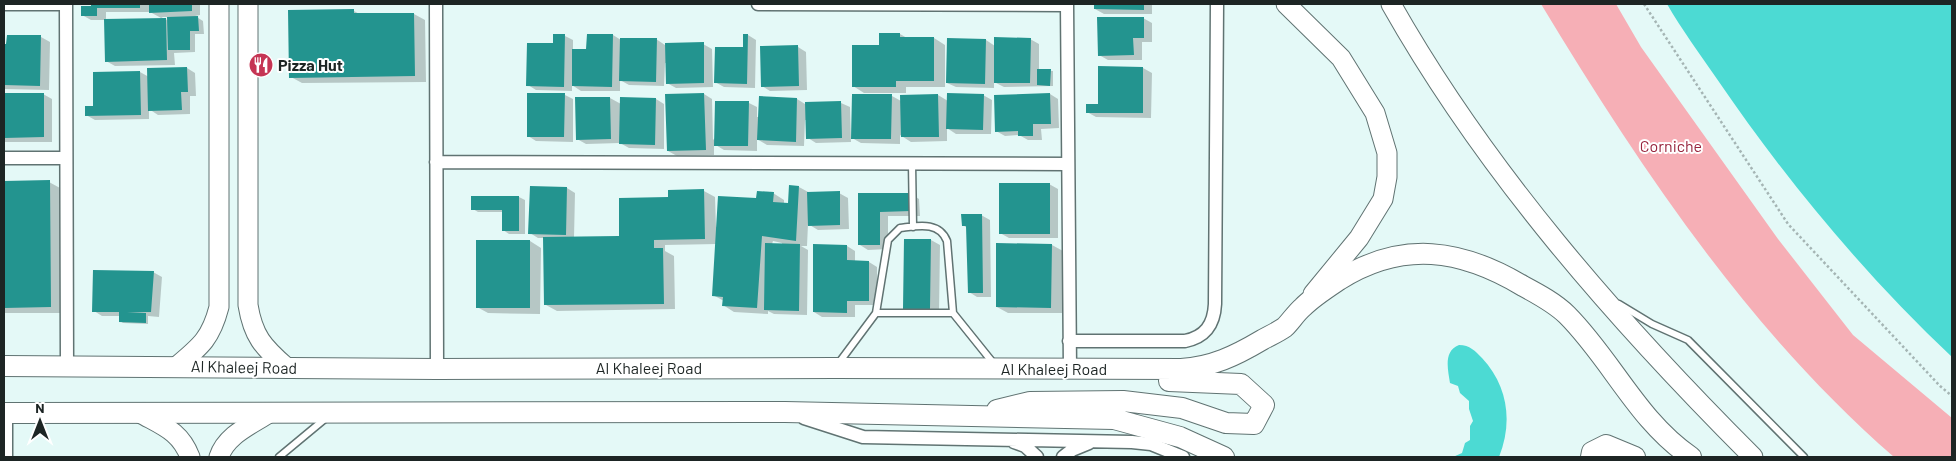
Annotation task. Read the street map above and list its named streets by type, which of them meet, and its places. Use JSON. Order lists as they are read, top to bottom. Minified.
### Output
{"streets":{"main road":["Al Khaleej Road"]},"parks":["Corniche"],"places":{"restaurant":["Pizza Hut"]},"north":"top"}
